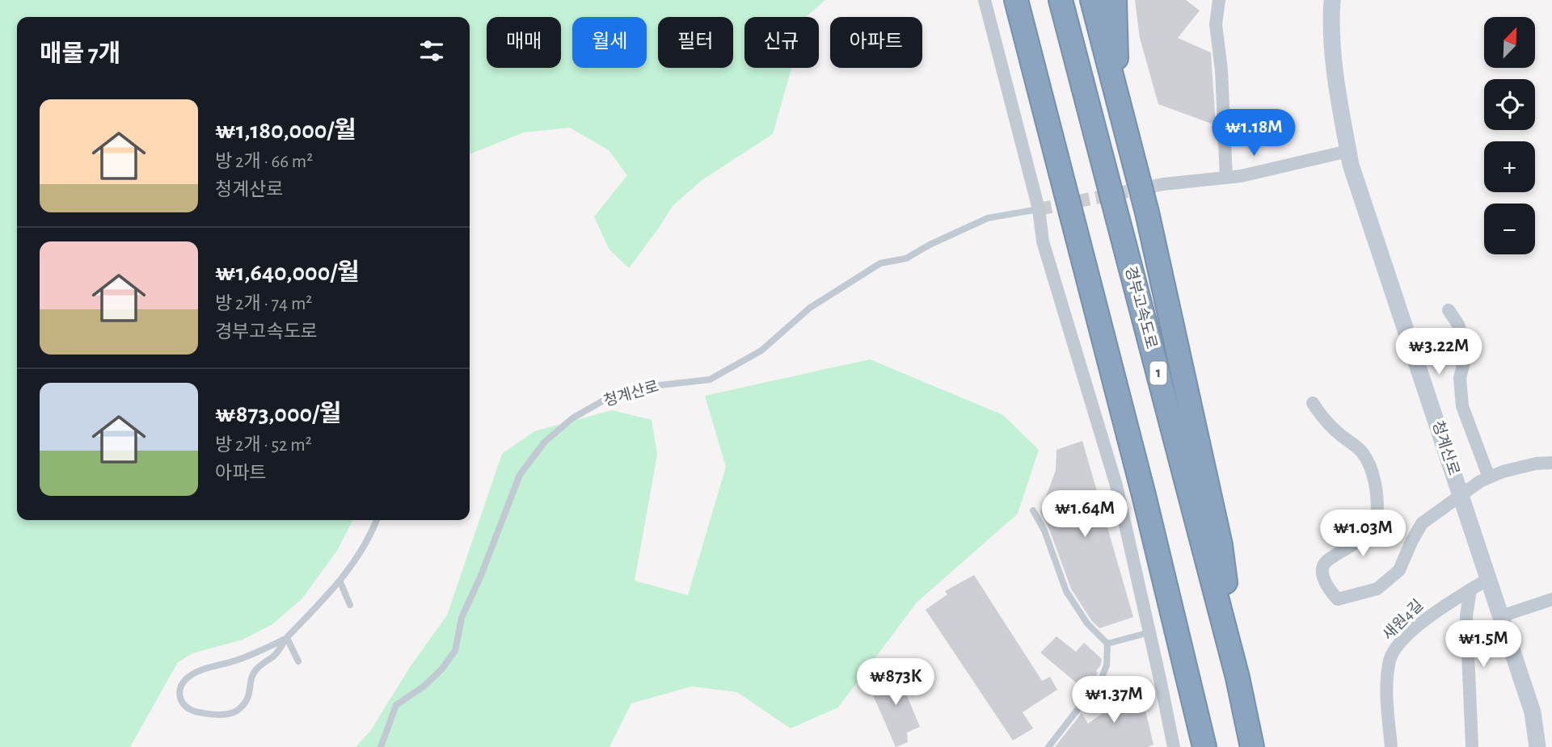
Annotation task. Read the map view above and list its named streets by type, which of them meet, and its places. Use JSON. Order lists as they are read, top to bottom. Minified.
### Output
{"streets":{"highway":["경부고속도로","1"],"main road":["청계산로"],"street":["새원4길"]},"crossings":[["청계산로","새원4길"]],"north":"top right","page":{"map_buttons":["+","−"],"chip":["매매","월세","필터","신규","아파트"],"heading":"매물 7개","list":[{"name":"₩1,180,000/월","note":"방 2개 · 66 m² · 청계산로"},{"name":"₩1,640,000/월","note":"방 2개 · 74 m² · 경부고속도로"},{"name":"₩873,000/월","note":"방 2개 · 52 m² · 아파트"}],"price":["₩1.18M","₩3.22M","₩1.64M","₩1.03M","₩1.5M","₩873K","₩1.37M"]}}
